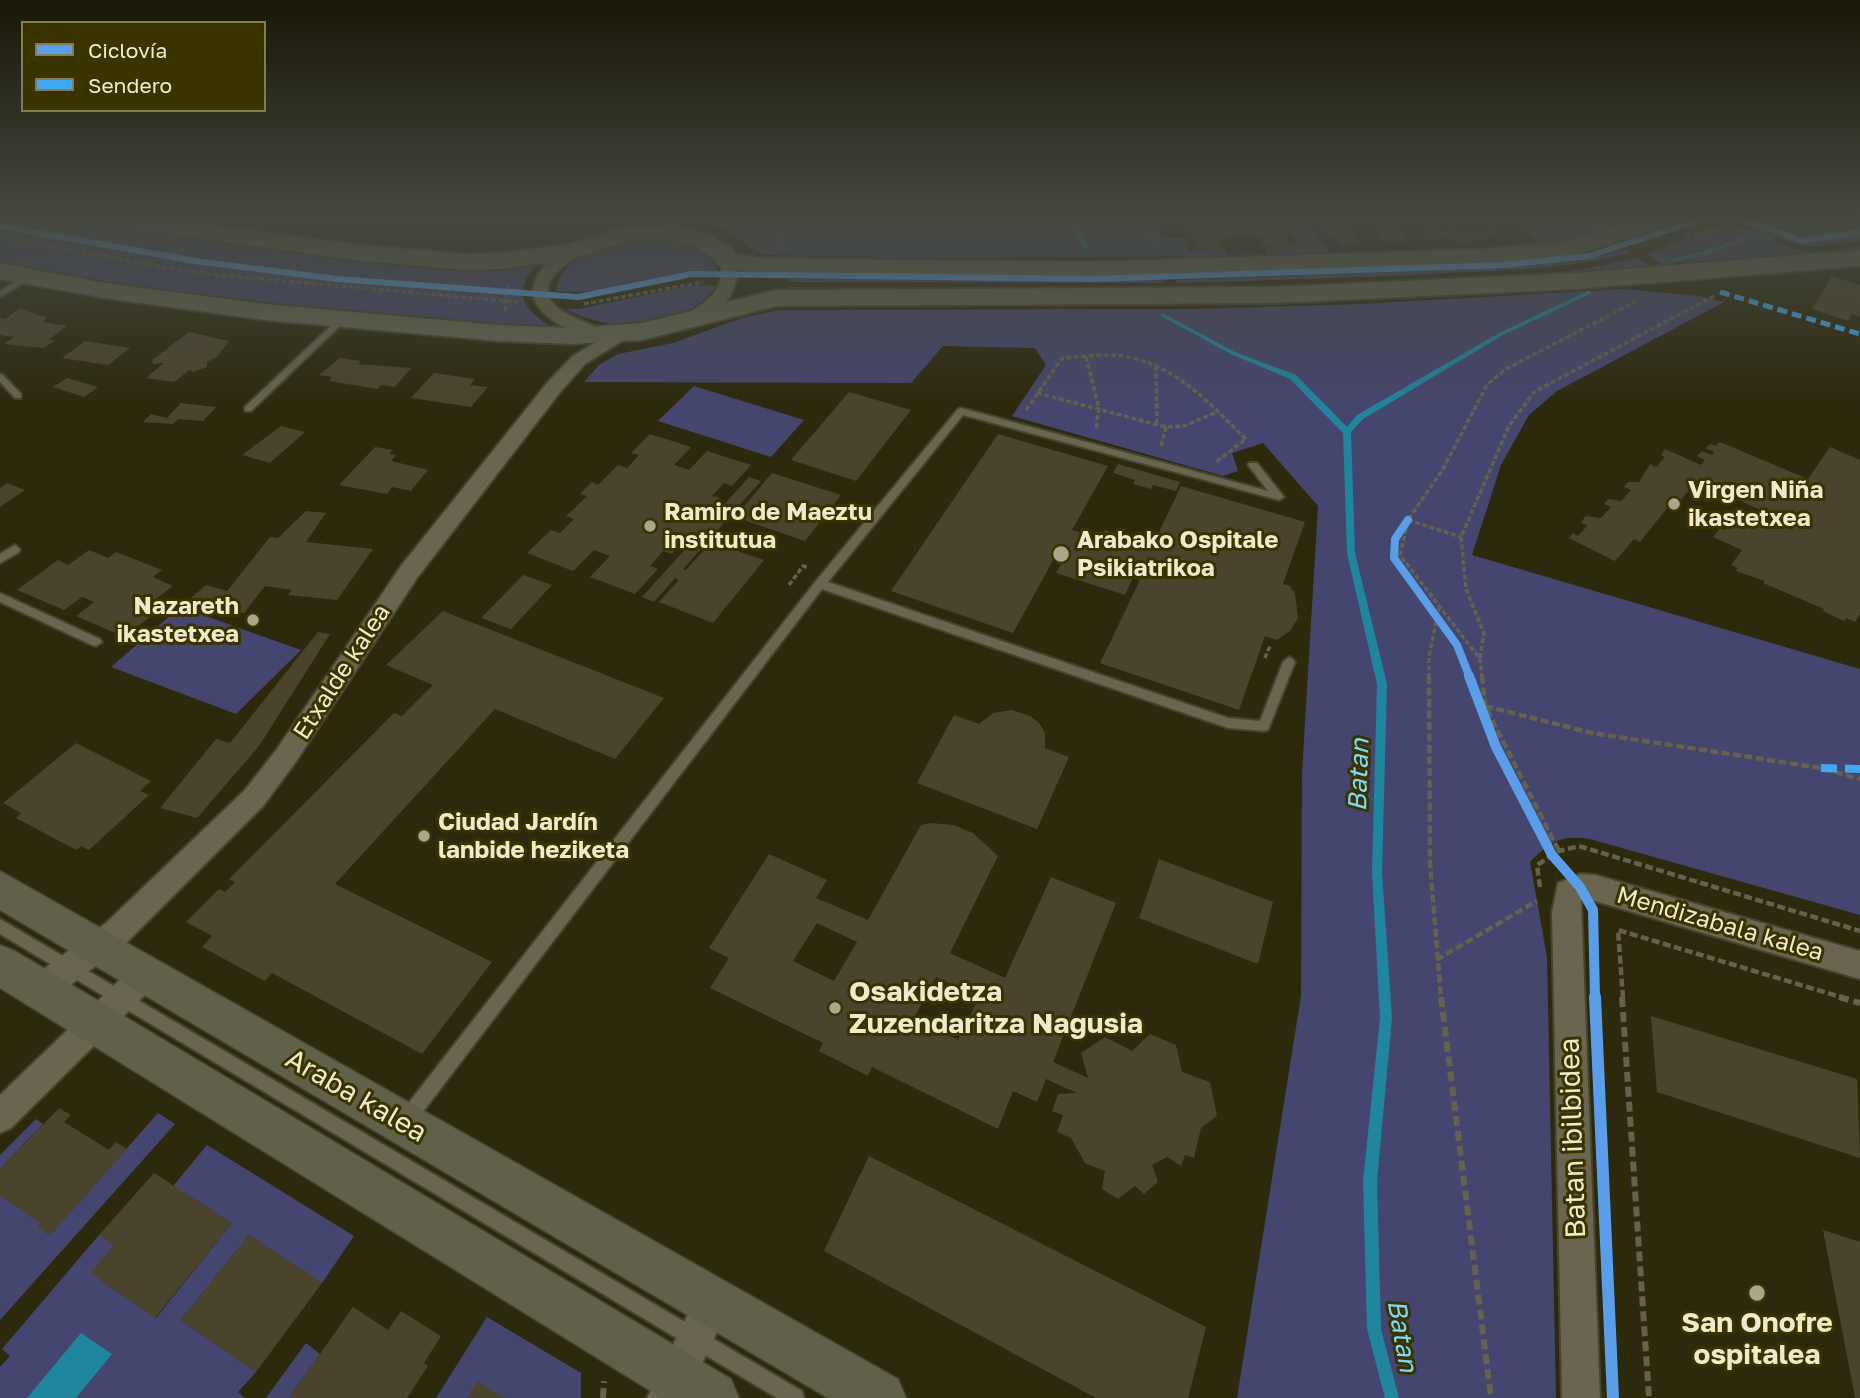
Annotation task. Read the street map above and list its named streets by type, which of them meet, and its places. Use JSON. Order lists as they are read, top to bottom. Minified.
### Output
{"streets":{"street":["Etxalde kalea","Mendizabala kalea","Araba kalea","Batan ibilbidea"]},"crossings":[["Etxalde kalea","Araba kalea"],["Mendizabala kalea","Batan ibilbidea"]],"water":["Batan"],"places":["Virgen Niña ikastetxea","Ramiro de Maeztu institutua","Arabako Ospitale Psikiatrikoa","Nazareth ikastetxea","Ciudad Jardín lanbide heziketa","Osakidetza Zuzendaritza Nagusia","San Onofre ospitalea"],"legend":["Ciclovía","Sendero"]}
